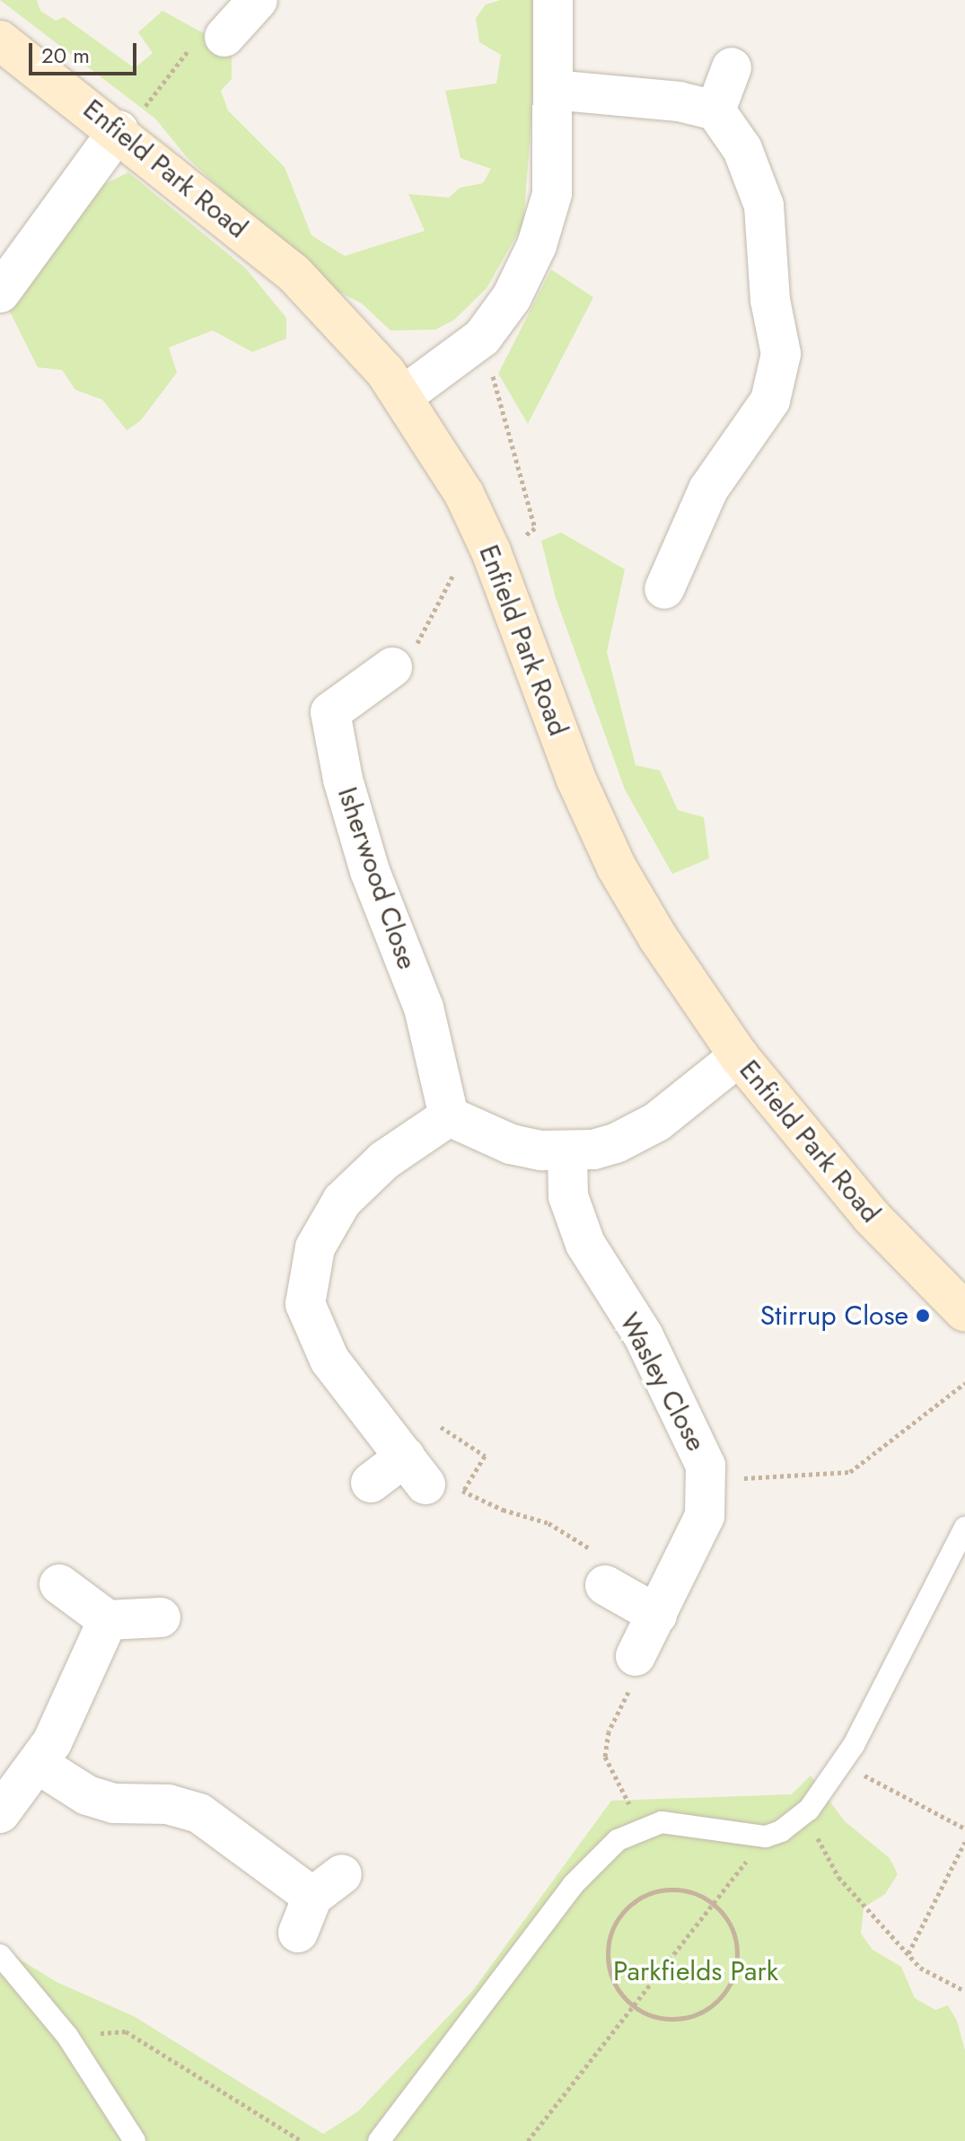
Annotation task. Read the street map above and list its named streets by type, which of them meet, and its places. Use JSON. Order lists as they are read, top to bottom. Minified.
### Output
{"streets":{"street":["Enfield Park Road","Isherwood Close","Wasley Close"]},"parks":["Parkfields Park"],"places":["Stirrup Close"],"scale_bar":"20 m"}
